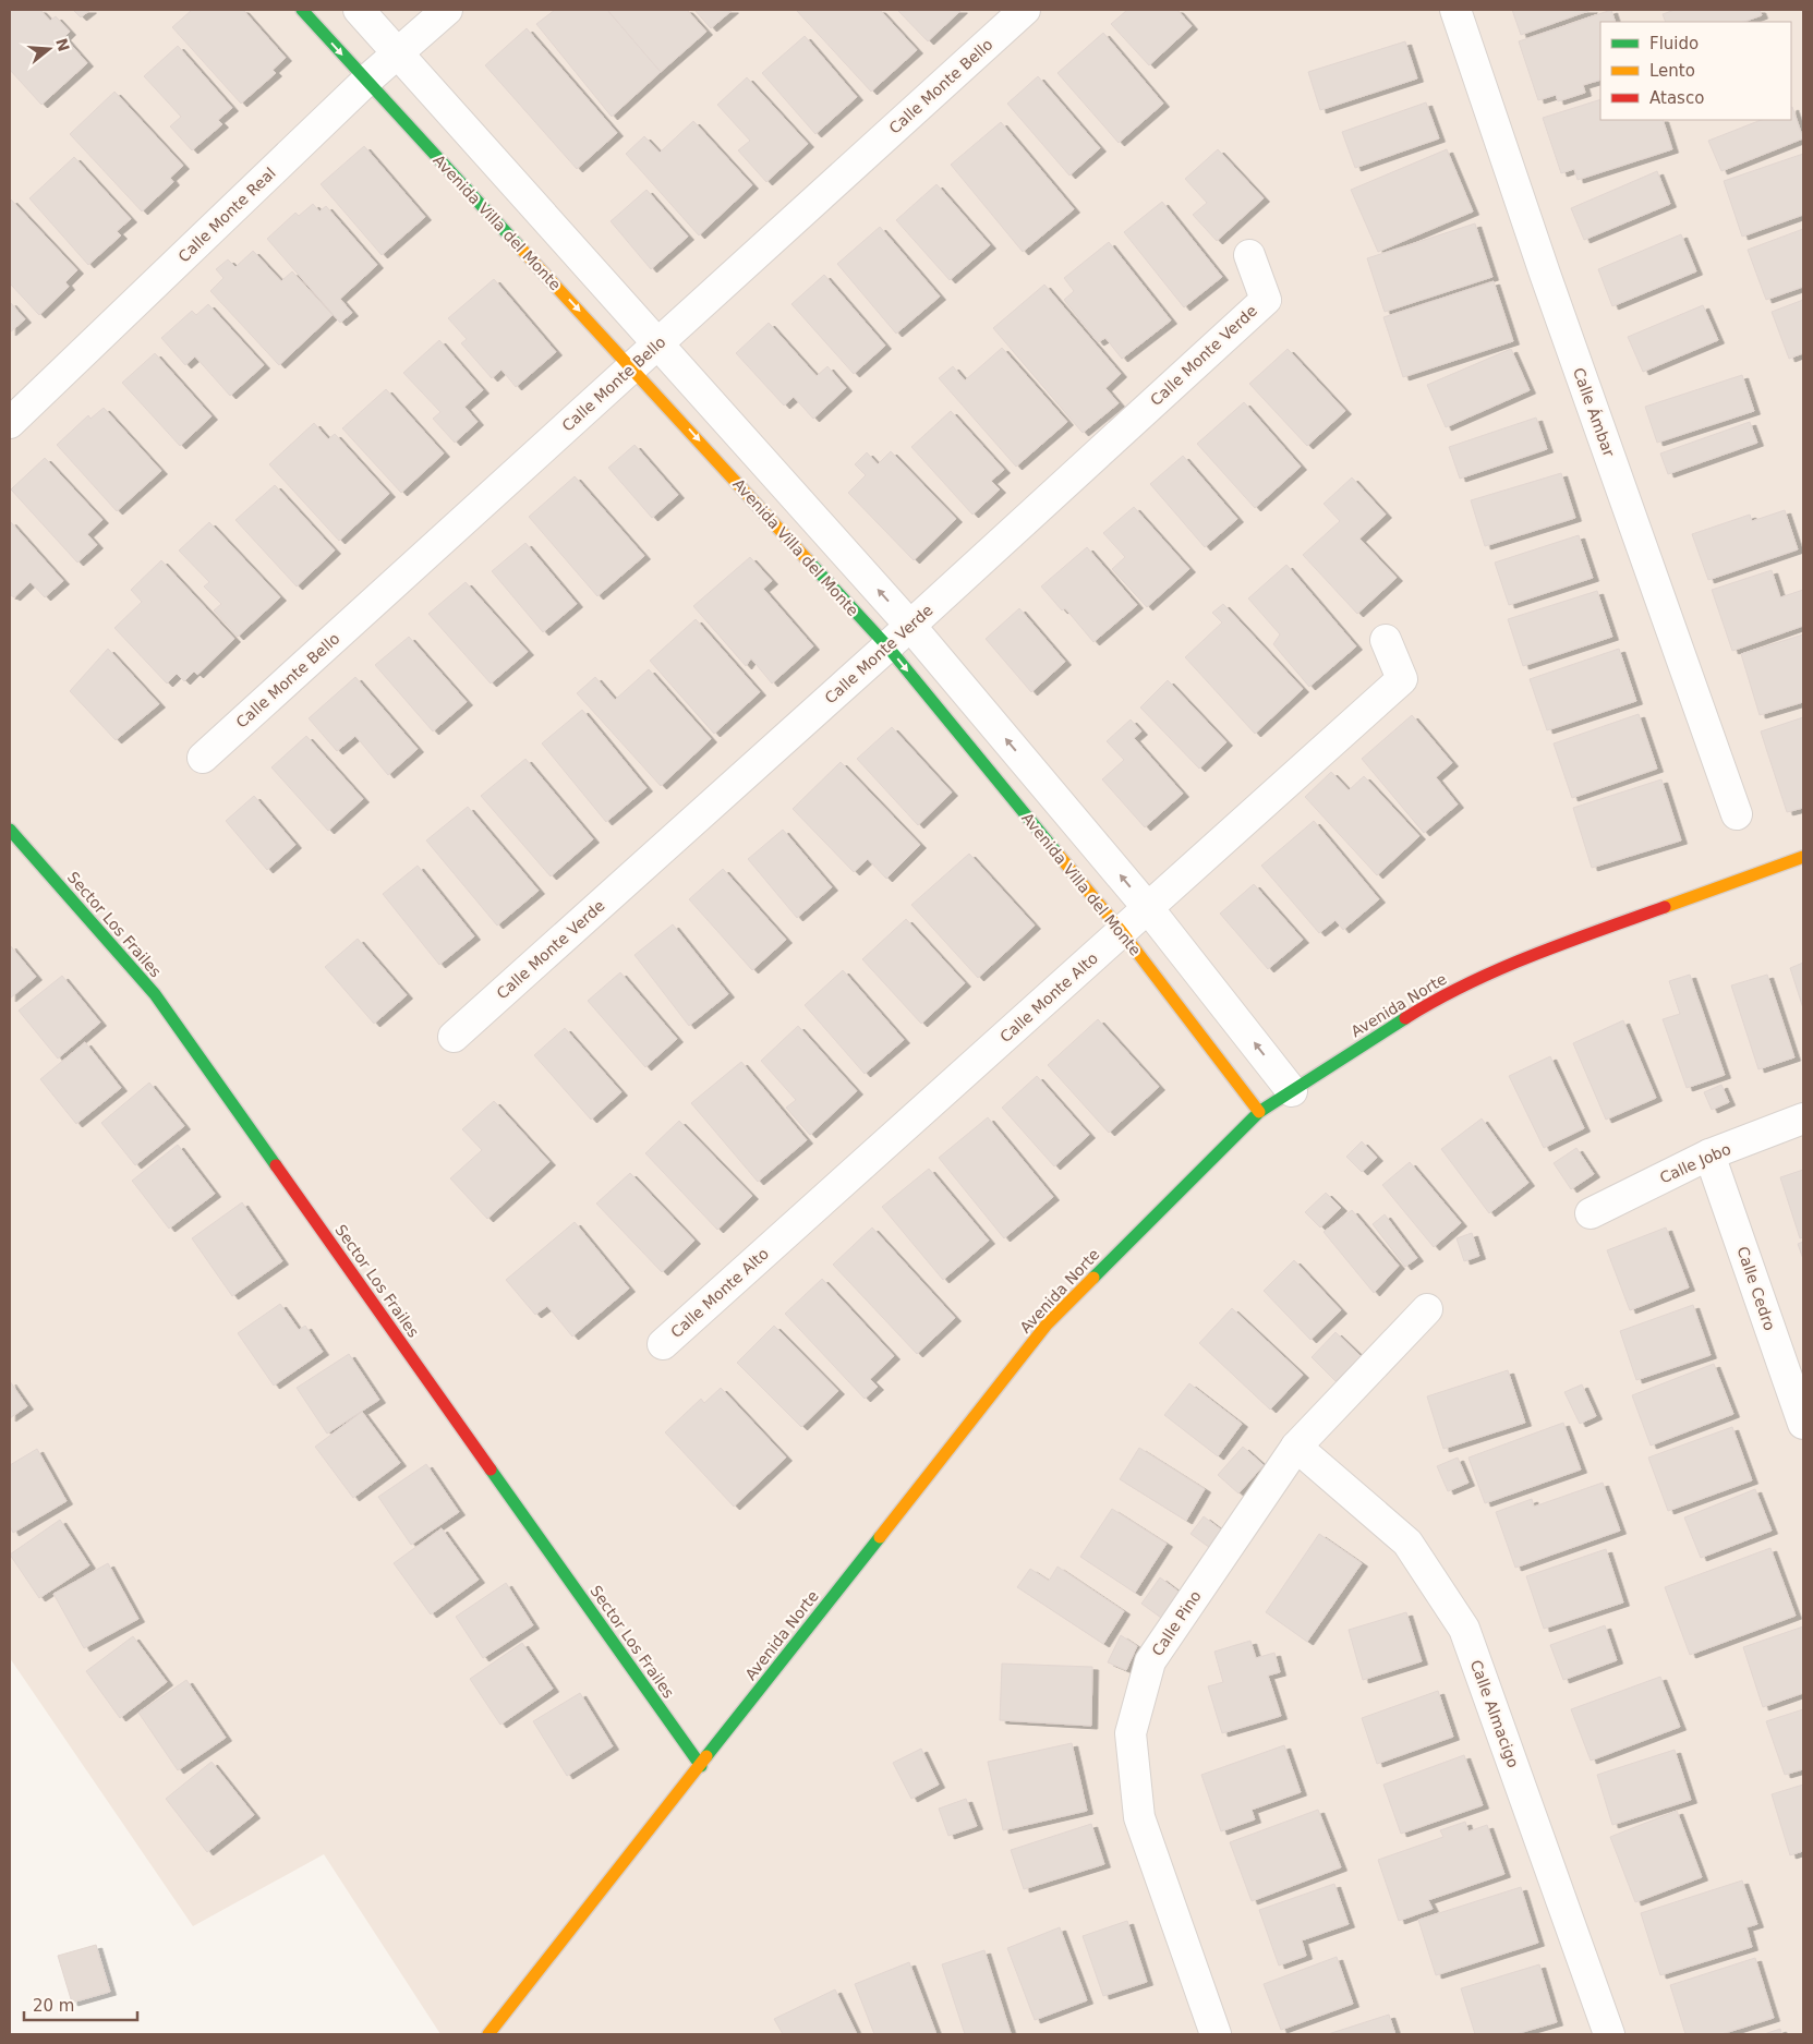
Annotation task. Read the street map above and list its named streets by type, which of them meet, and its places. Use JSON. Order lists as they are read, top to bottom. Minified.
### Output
{"streets":{"street":["Calle Monte Bello","Calle Monte Real","Avenida Villa del Monte","Calle Monte Verde","Calle Ámbar","Sector Los Frailes","Calle Monte Alto","Avenida Norte","Calle Jobo","Calle Cedro","Calle Pino","Calle Almacigo"]},"crossings":[["Calle Monte Bello","Avenida Villa del Monte"],["Calle Monte Real","Avenida Villa del Monte"],["Avenida Villa del Monte","Calle Monte Verde"],["Avenida Villa del Monte","Calle Monte Alto"],["Avenida Villa del Monte","Avenida Norte"],["Sector Los Frailes","Avenida Norte"],["Calle Jobo","Calle Cedro"],["Calle Pino","Calle Almacigo"]],"legend":["Fluido","Lento","Atasco"],"scale_bar":"20 m","north":"right"}
